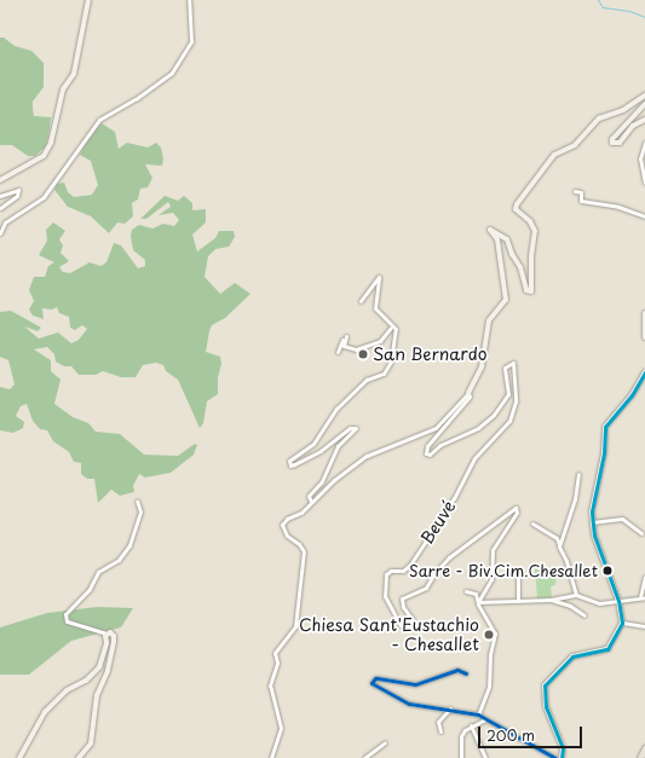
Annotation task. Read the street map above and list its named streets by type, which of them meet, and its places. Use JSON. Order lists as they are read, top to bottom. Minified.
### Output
{"streets":{"street":["Beuvé"]},"places":["San Bernardo","Sarre - Biv.Cim.Chesallet","Chiesa Sant'Eustachio - Chesallet"],"scale_bar":"200 m"}
